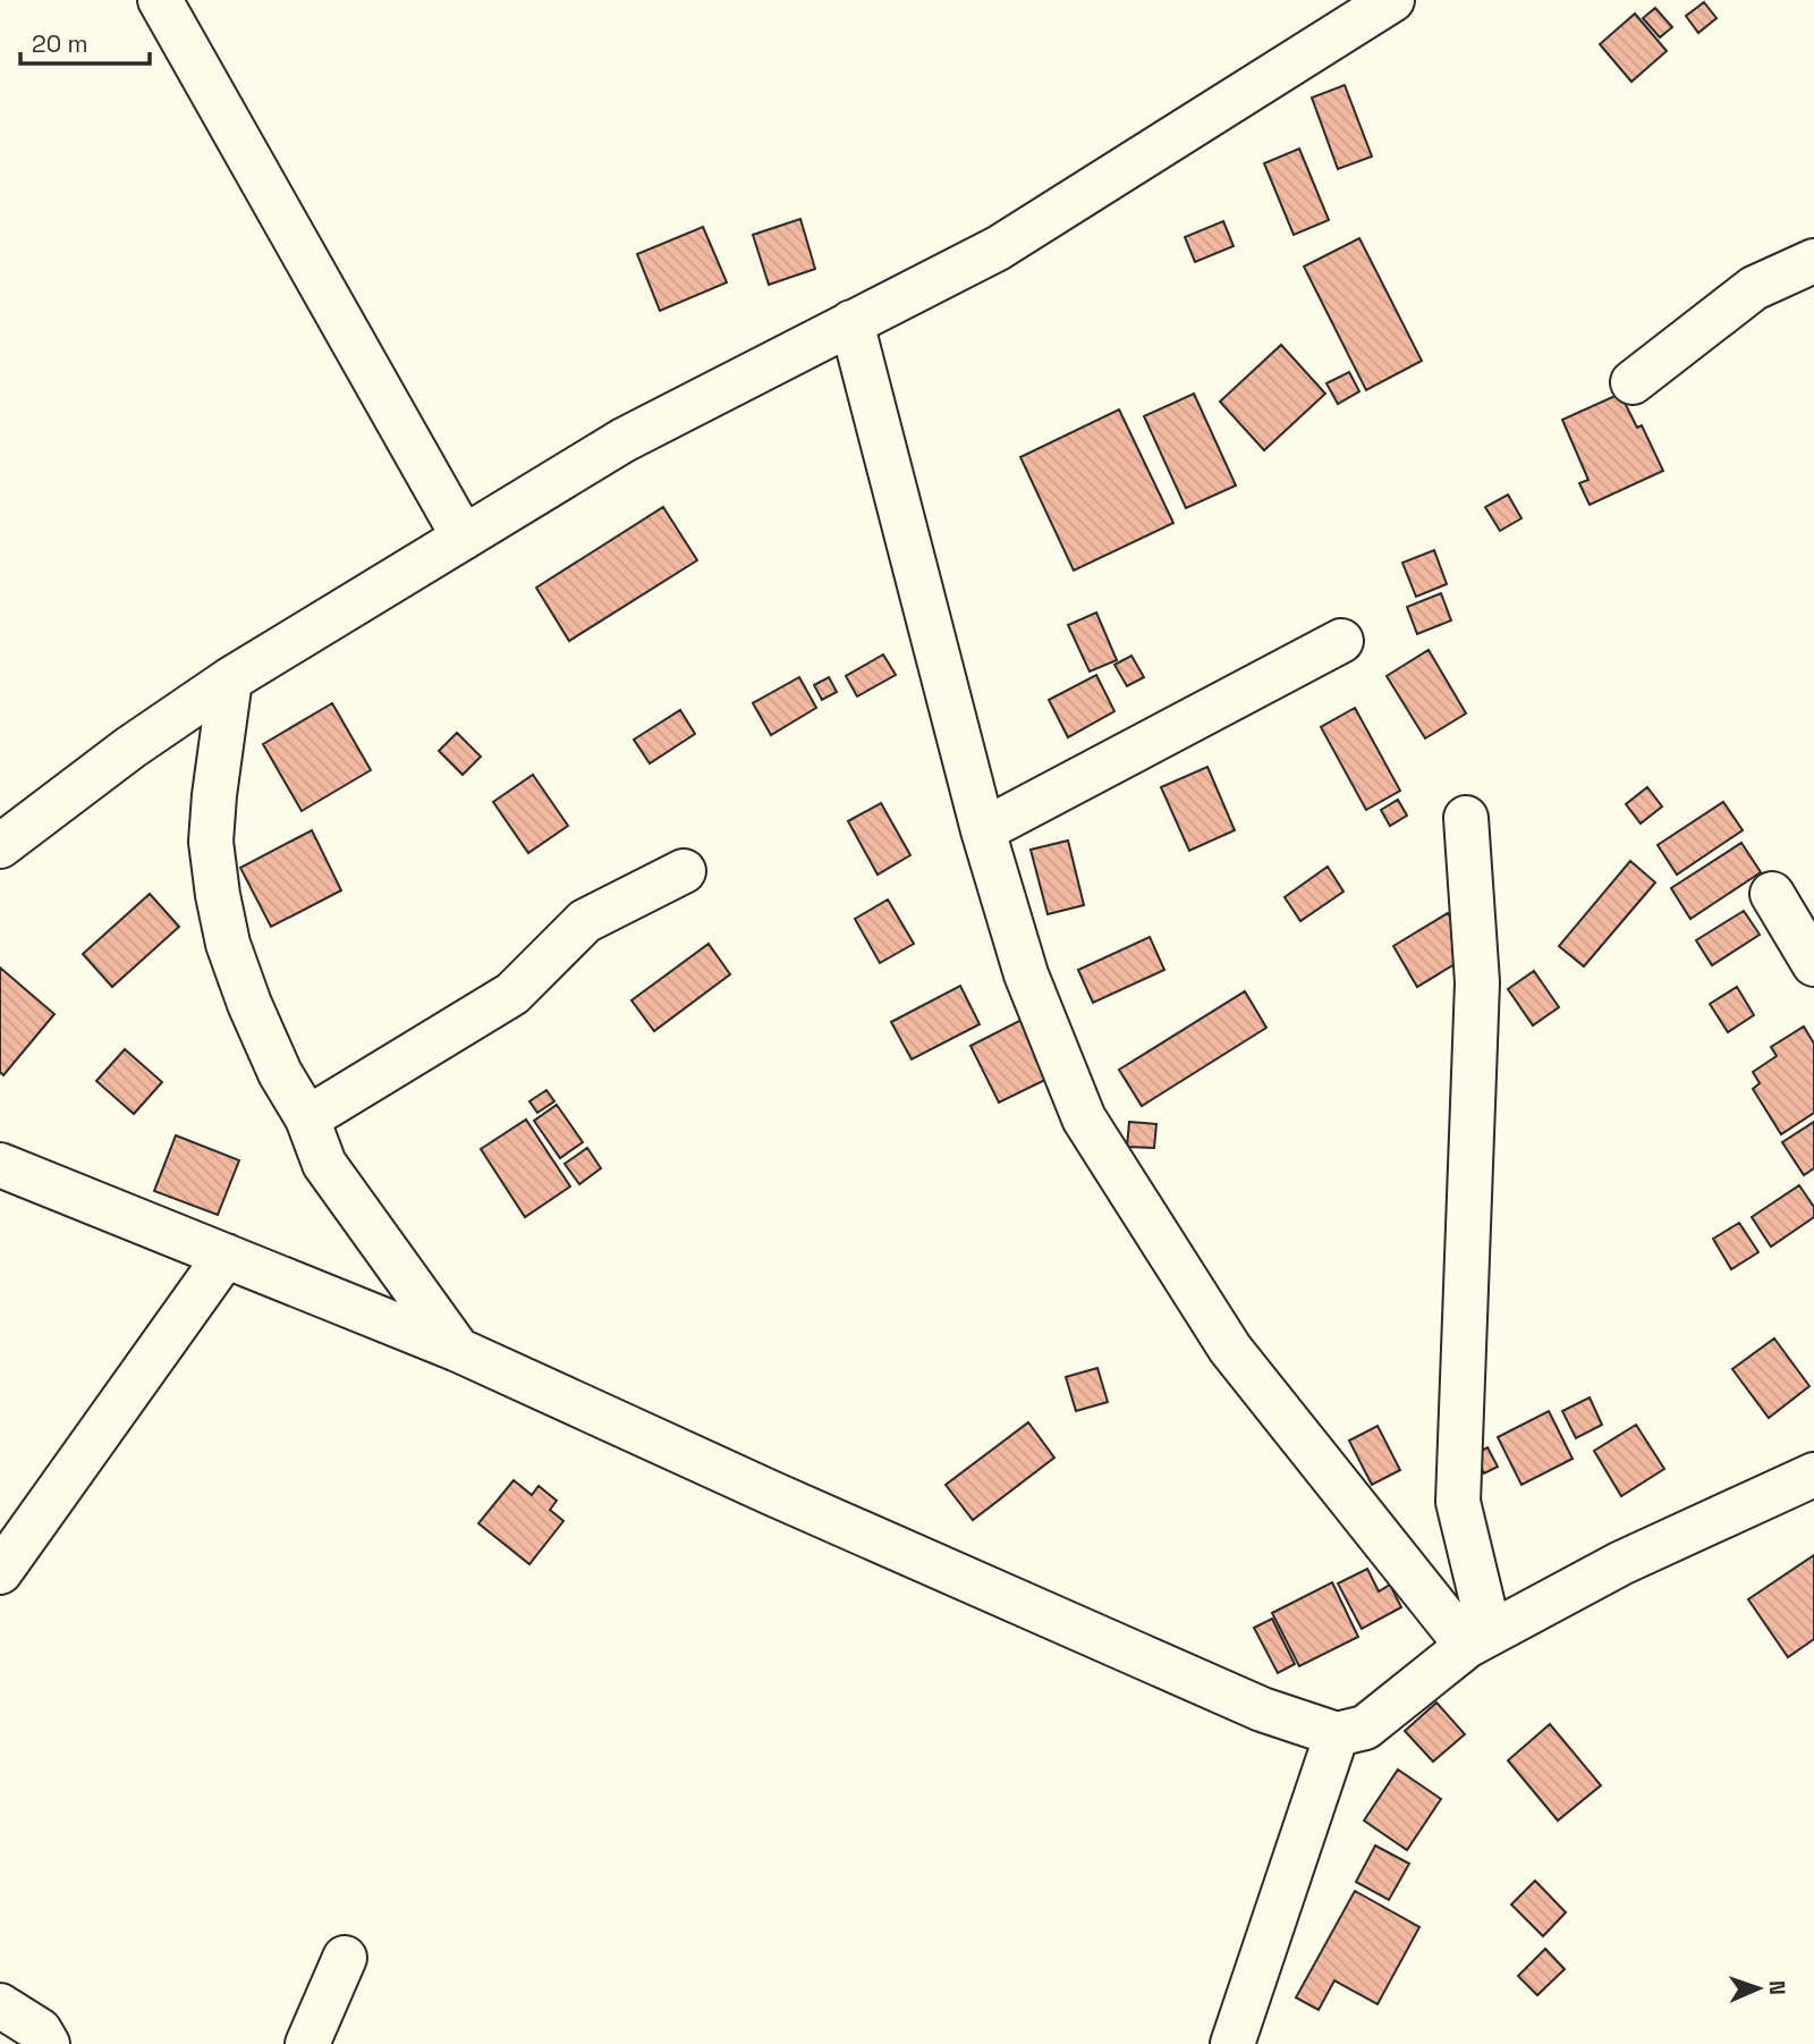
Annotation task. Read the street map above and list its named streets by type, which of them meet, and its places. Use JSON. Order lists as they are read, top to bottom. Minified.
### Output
{"scale_bar":"20 m","north":"right"}
